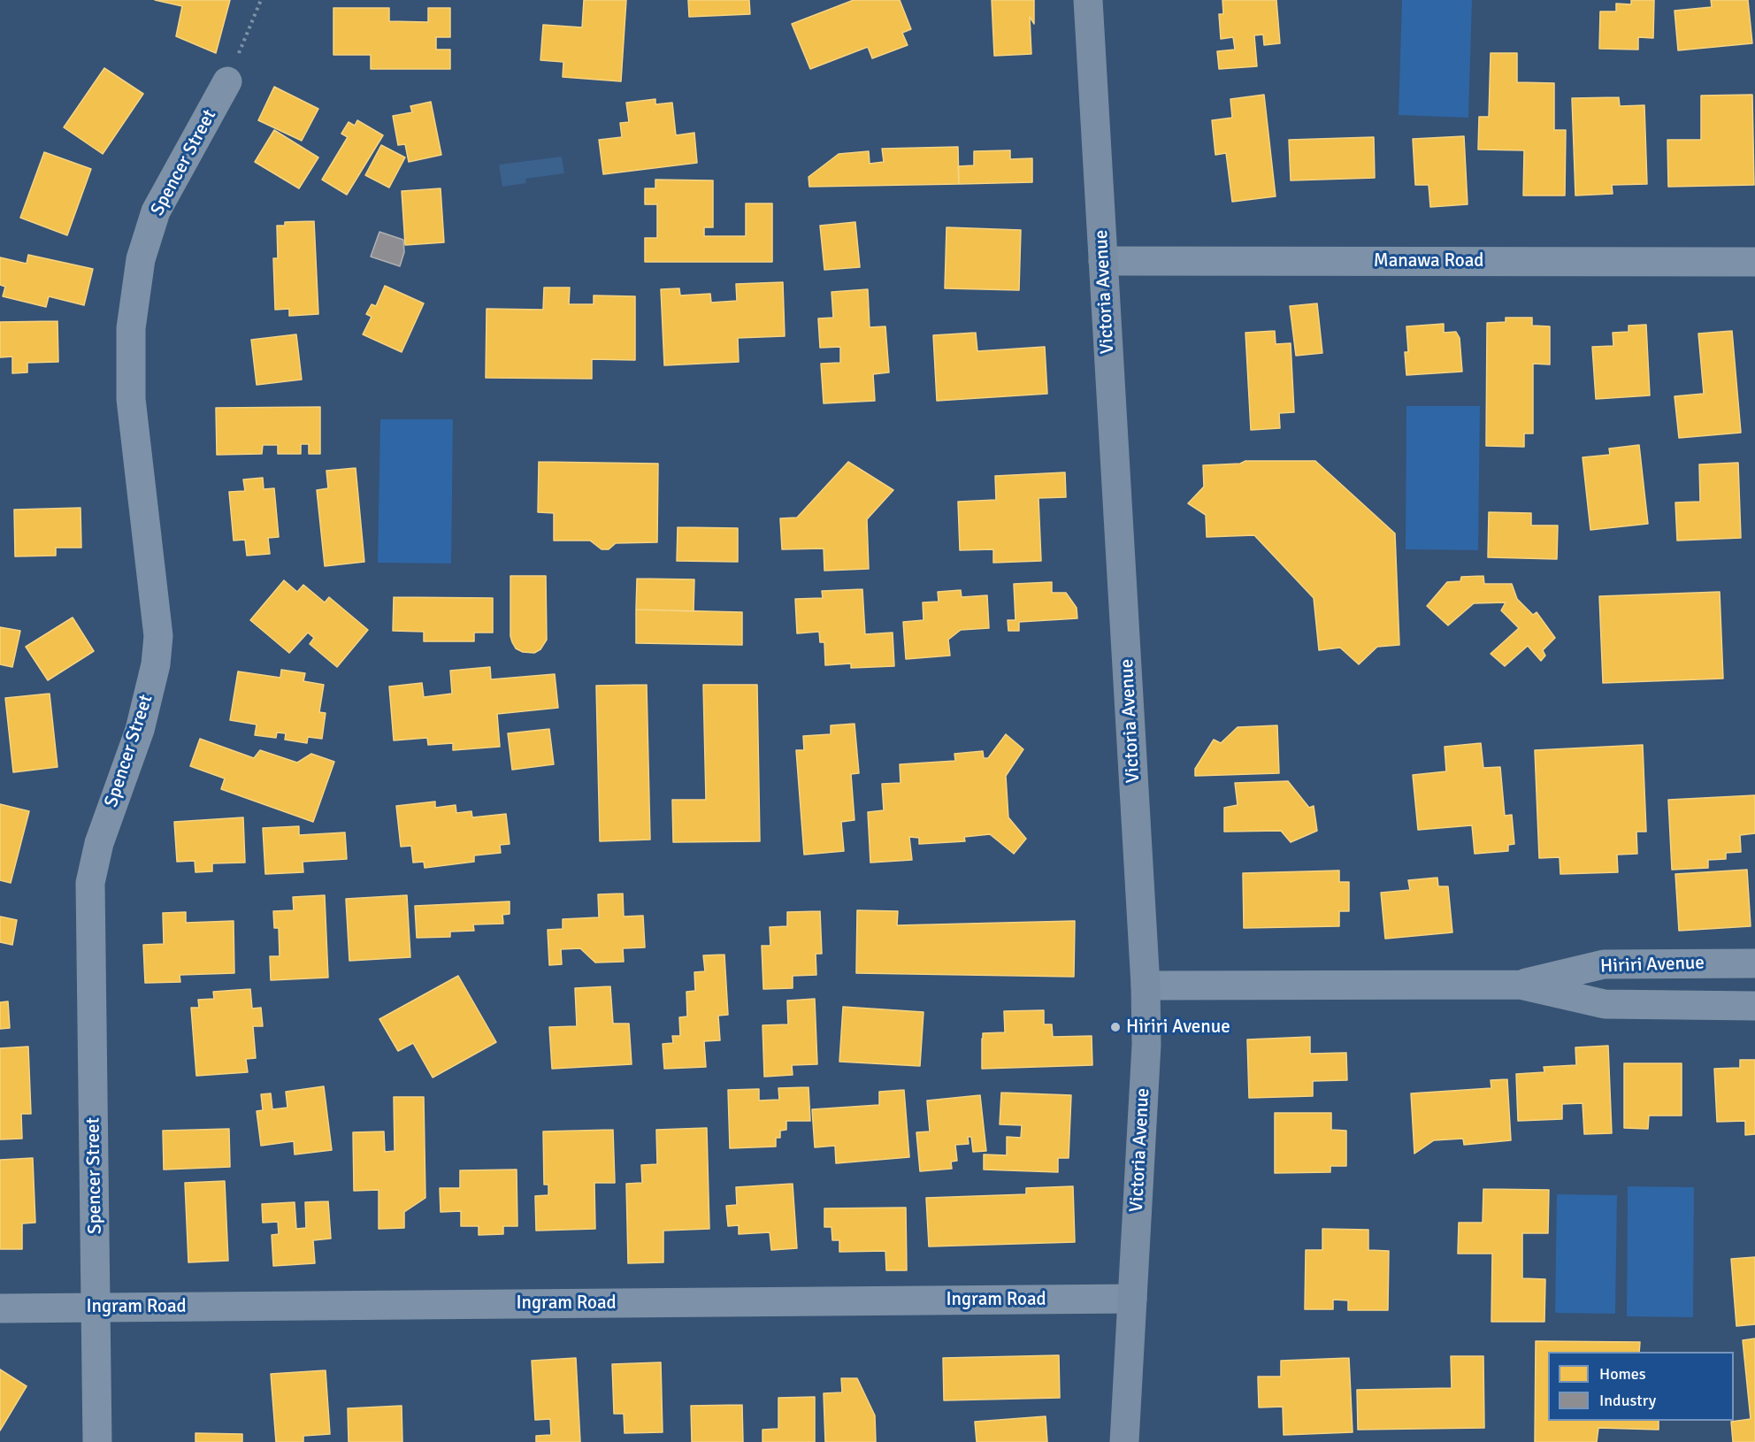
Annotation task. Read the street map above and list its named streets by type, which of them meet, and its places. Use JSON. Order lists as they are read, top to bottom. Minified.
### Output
{"streets":{"main road":["Victoria Avenue"],"street":["Spencer Street","Manawa Road","Hiriri Avenue","Ingram Road"]},"crossings":[["Spencer Street","Ingram Road"],["Manawa Road","Victoria Avenue"],["Victoria Avenue","Hiriri Avenue"],["Victoria Avenue","Ingram Road"]],"places":["Hiriri Avenue"],"legend":["Homes","Industry"]}
